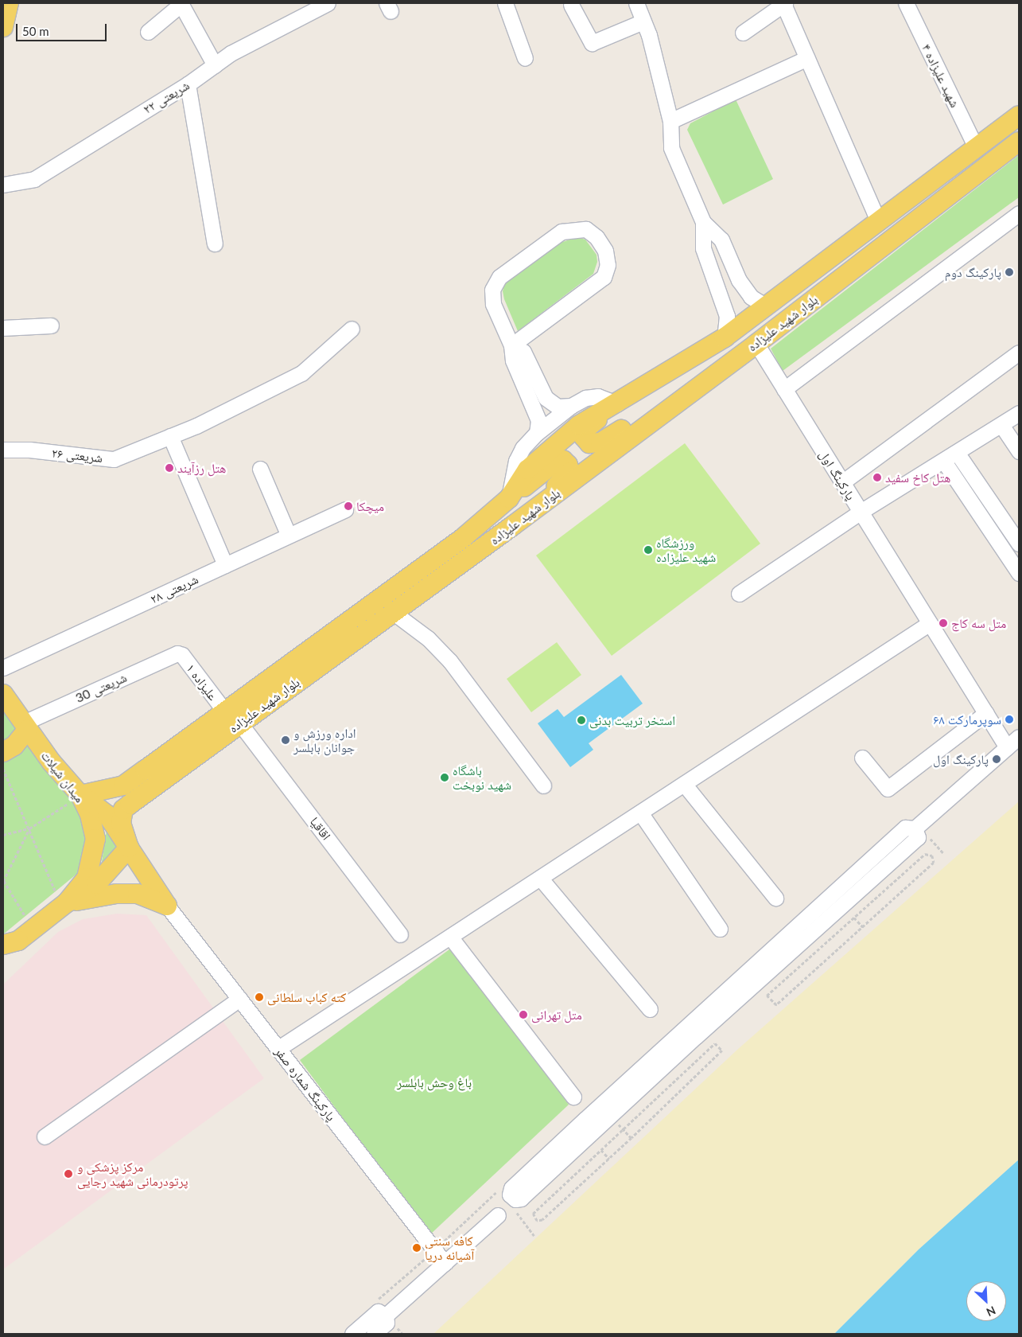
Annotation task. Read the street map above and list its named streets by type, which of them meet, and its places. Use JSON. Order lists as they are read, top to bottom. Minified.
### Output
{"streets":{"main road":["بلوار شهید علیزاده","میدان شیلات"],"street":["شهید علیزاده ۴","شریعتی ۲۲","شریعتی ۲۶","پارکینگ اول","شریعتی ۲۸","علیزاده ۱","شریعتی 30","اقاقیا","پارکینگ شماره صفر"]},"crossings":[["شهید علیزاده ۴","بلوار شهید علیزاده"],["بلوار شهید علیزاده","پارکینگ اول"],["بلوار شهید علیزاده","علیزاده ۱"],["بلوار شهید علیزاده","میدان شیلات"],["بلوار شهید علیزاده","اقاقیا"],["علیزاده ۱","شریعتی 30"],["شریعتی 30","میدان شیلات"]],"parks":["باغ وحش بابلسر"],"places":["پارکینگ دوم","هتل رزآیند","هتل کاخ سفید","میچکا","ورزشگاه شهید علیزاده","متل سه کاج","سوپرمارکت ۶۸","استخر تربیت بدنی","اداره ورزش و جوانان بابلسر","پارکینگ اول","باشگاه شهید نوبخت","کته کباب سلطانی","متل تهرانی","مرکز پزشکی و پرتودرمانی شهید رجایی","کافه سنتی آشیانه دریا"],"scale_bar":"50 m","north":"bottom right"}
